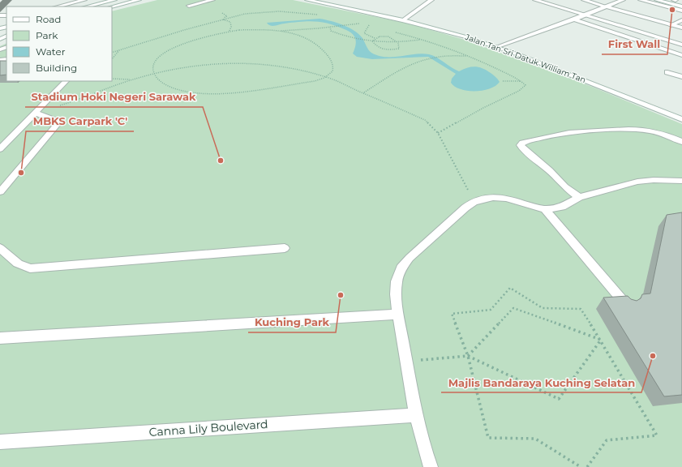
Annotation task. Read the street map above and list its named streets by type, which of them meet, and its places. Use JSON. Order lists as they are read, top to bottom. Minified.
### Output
{"streets":{"street":["Jalan Tan Sri Datuk William Tan","Canna Lily Boulevard"]},"places":["First Wall","Stadium Hoki Negeri Sarawak","MBKS Carpark 'C'","Kuching Park","Majlis Bandaraya Kuching Selatan"],"legend":["Road","Park","Water","Building"]}
